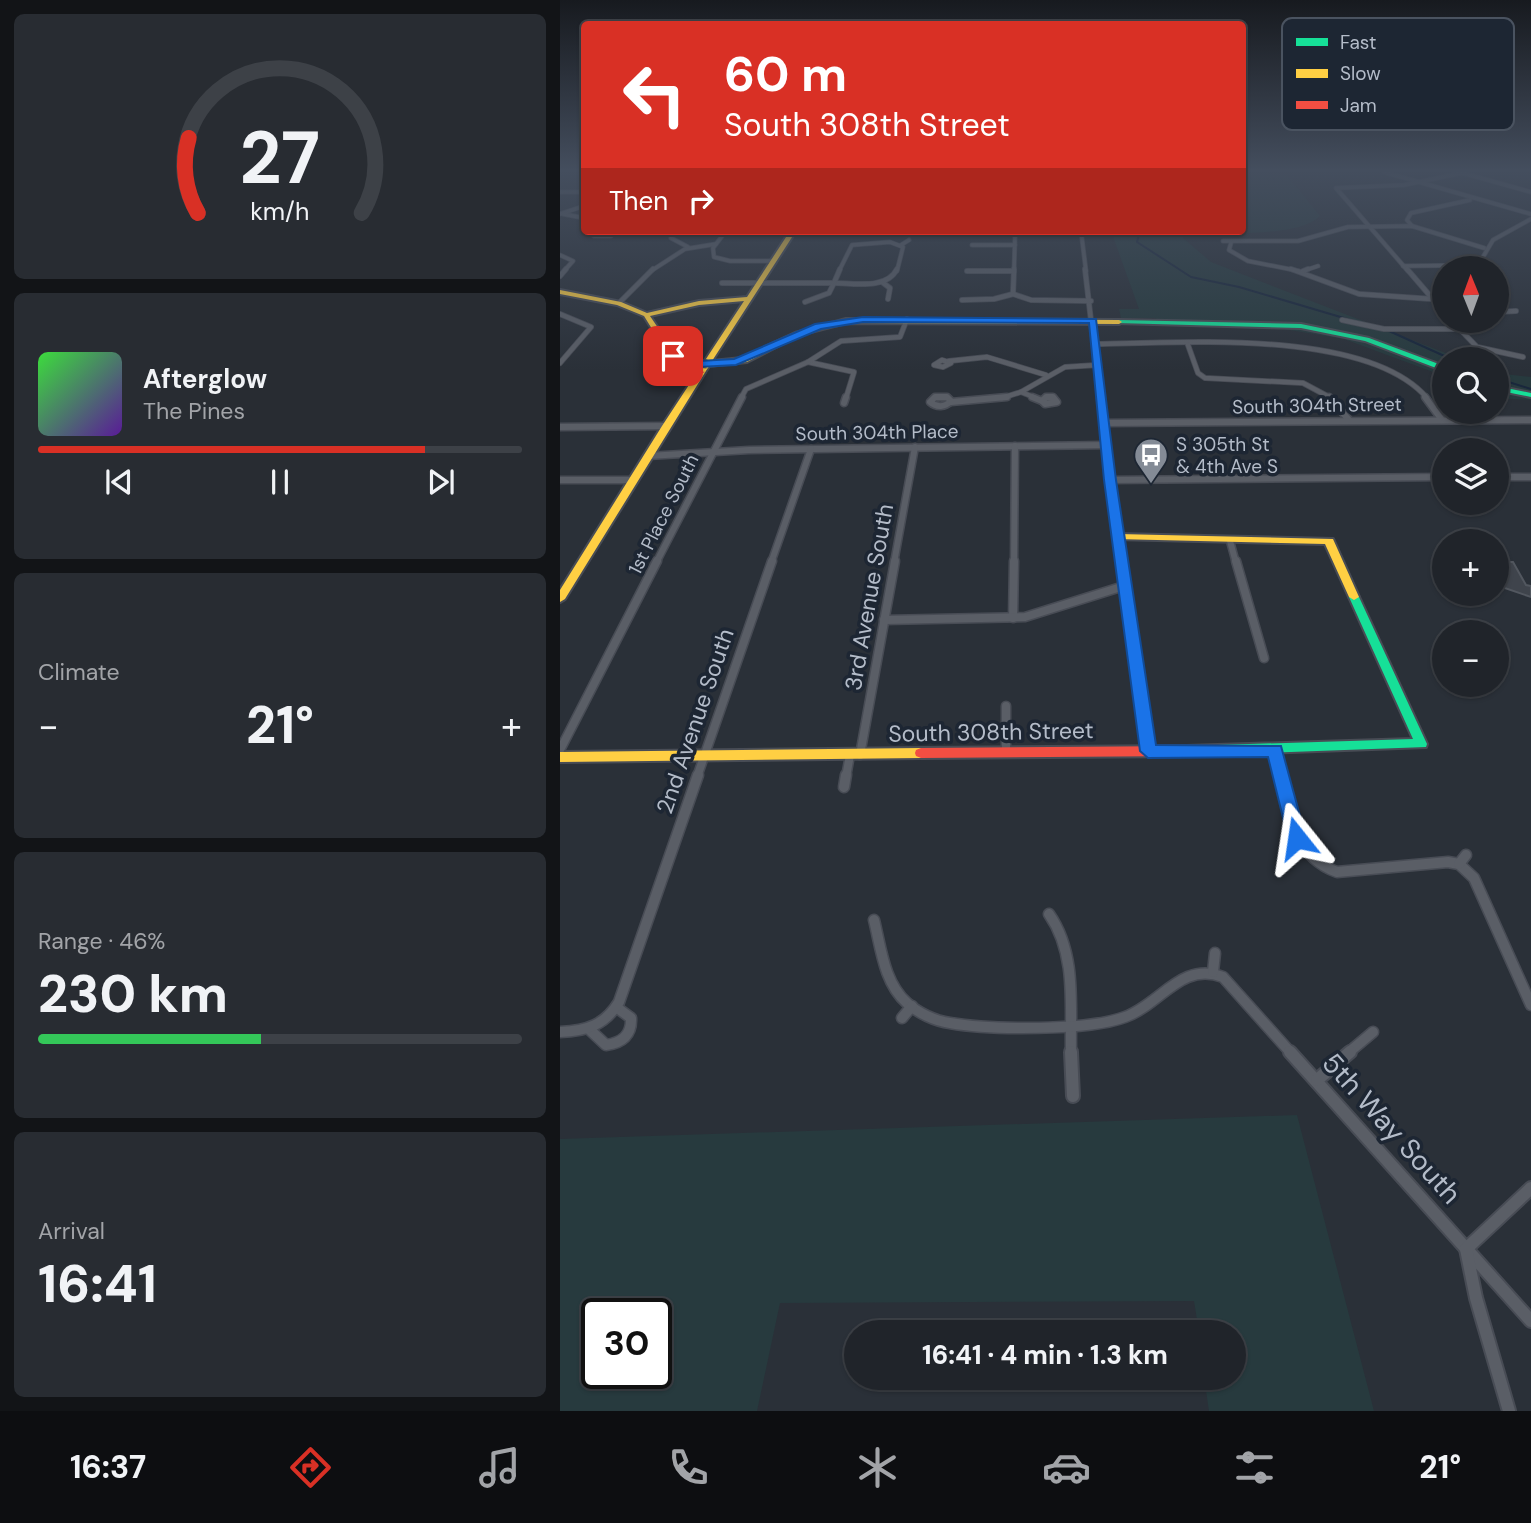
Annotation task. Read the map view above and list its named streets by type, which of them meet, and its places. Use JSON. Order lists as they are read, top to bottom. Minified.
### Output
{"streets":{"main road":["South 308th Street"],"street":["South 304th Street","South 304th Place","1st Place South","3rd Avenue South","2nd Avenue South","5th Way South"]},"crossings":[["South 304th Place","1st Place South"],["South 304th Place","3rd Avenue South"],["South 304th Place","2nd Avenue South"],["3rd Avenue South","South 308th Street"],["2nd Avenue South","South 308th Street"]],"places":{"bus stop":["S 305th St & 4th Ave S"]},"legend":["Fast","Slow","Jam"],"north":"top","page":{"turn":["60 m","South 308th Street"],"then":"Then","map_buttons":["+","−"],"song":["Afterglow","The Pines"],"tile":["Climate",["Range · 46%","230 km"],["Arrival","16:41"]],"heat":["−","21°","+"],"limit":"30","trip":"16:41 · 4 min · 1.3 km","tabs":["16:37","21°"],"gauge":["27","km/h"]}}
